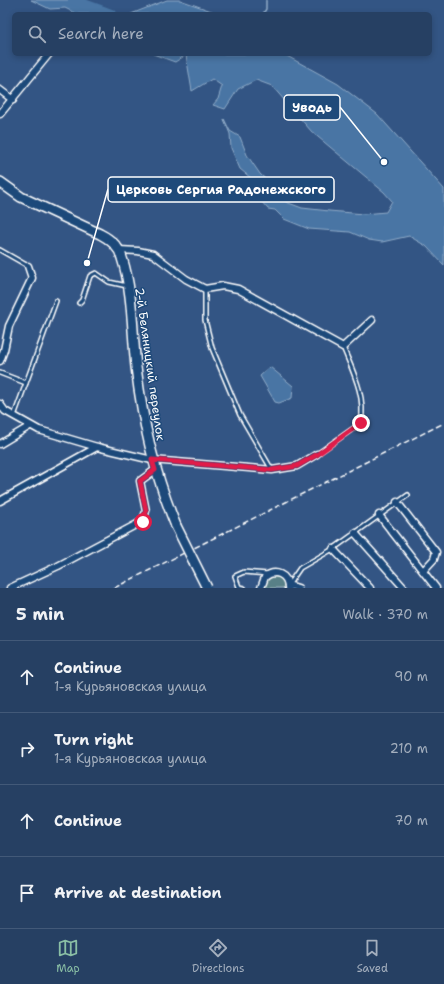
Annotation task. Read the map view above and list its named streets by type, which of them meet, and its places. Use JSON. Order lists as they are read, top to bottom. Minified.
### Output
{"streets":{"main road":["2-й Беляницкий переулок"]},"places":["Уводь","Церковь Сергия Радонежского"],"page":{"search":"Search here","heading":["5 min","Walk · 370 m"],"list":[["Continue","1-я Курьяновская улица","90 m"],["Turn right","1-я Курьяновская улица","210 m"],["Continue","70 m"],"Arrive at destination"],"nav":["Map","Directions","Saved"]}}
